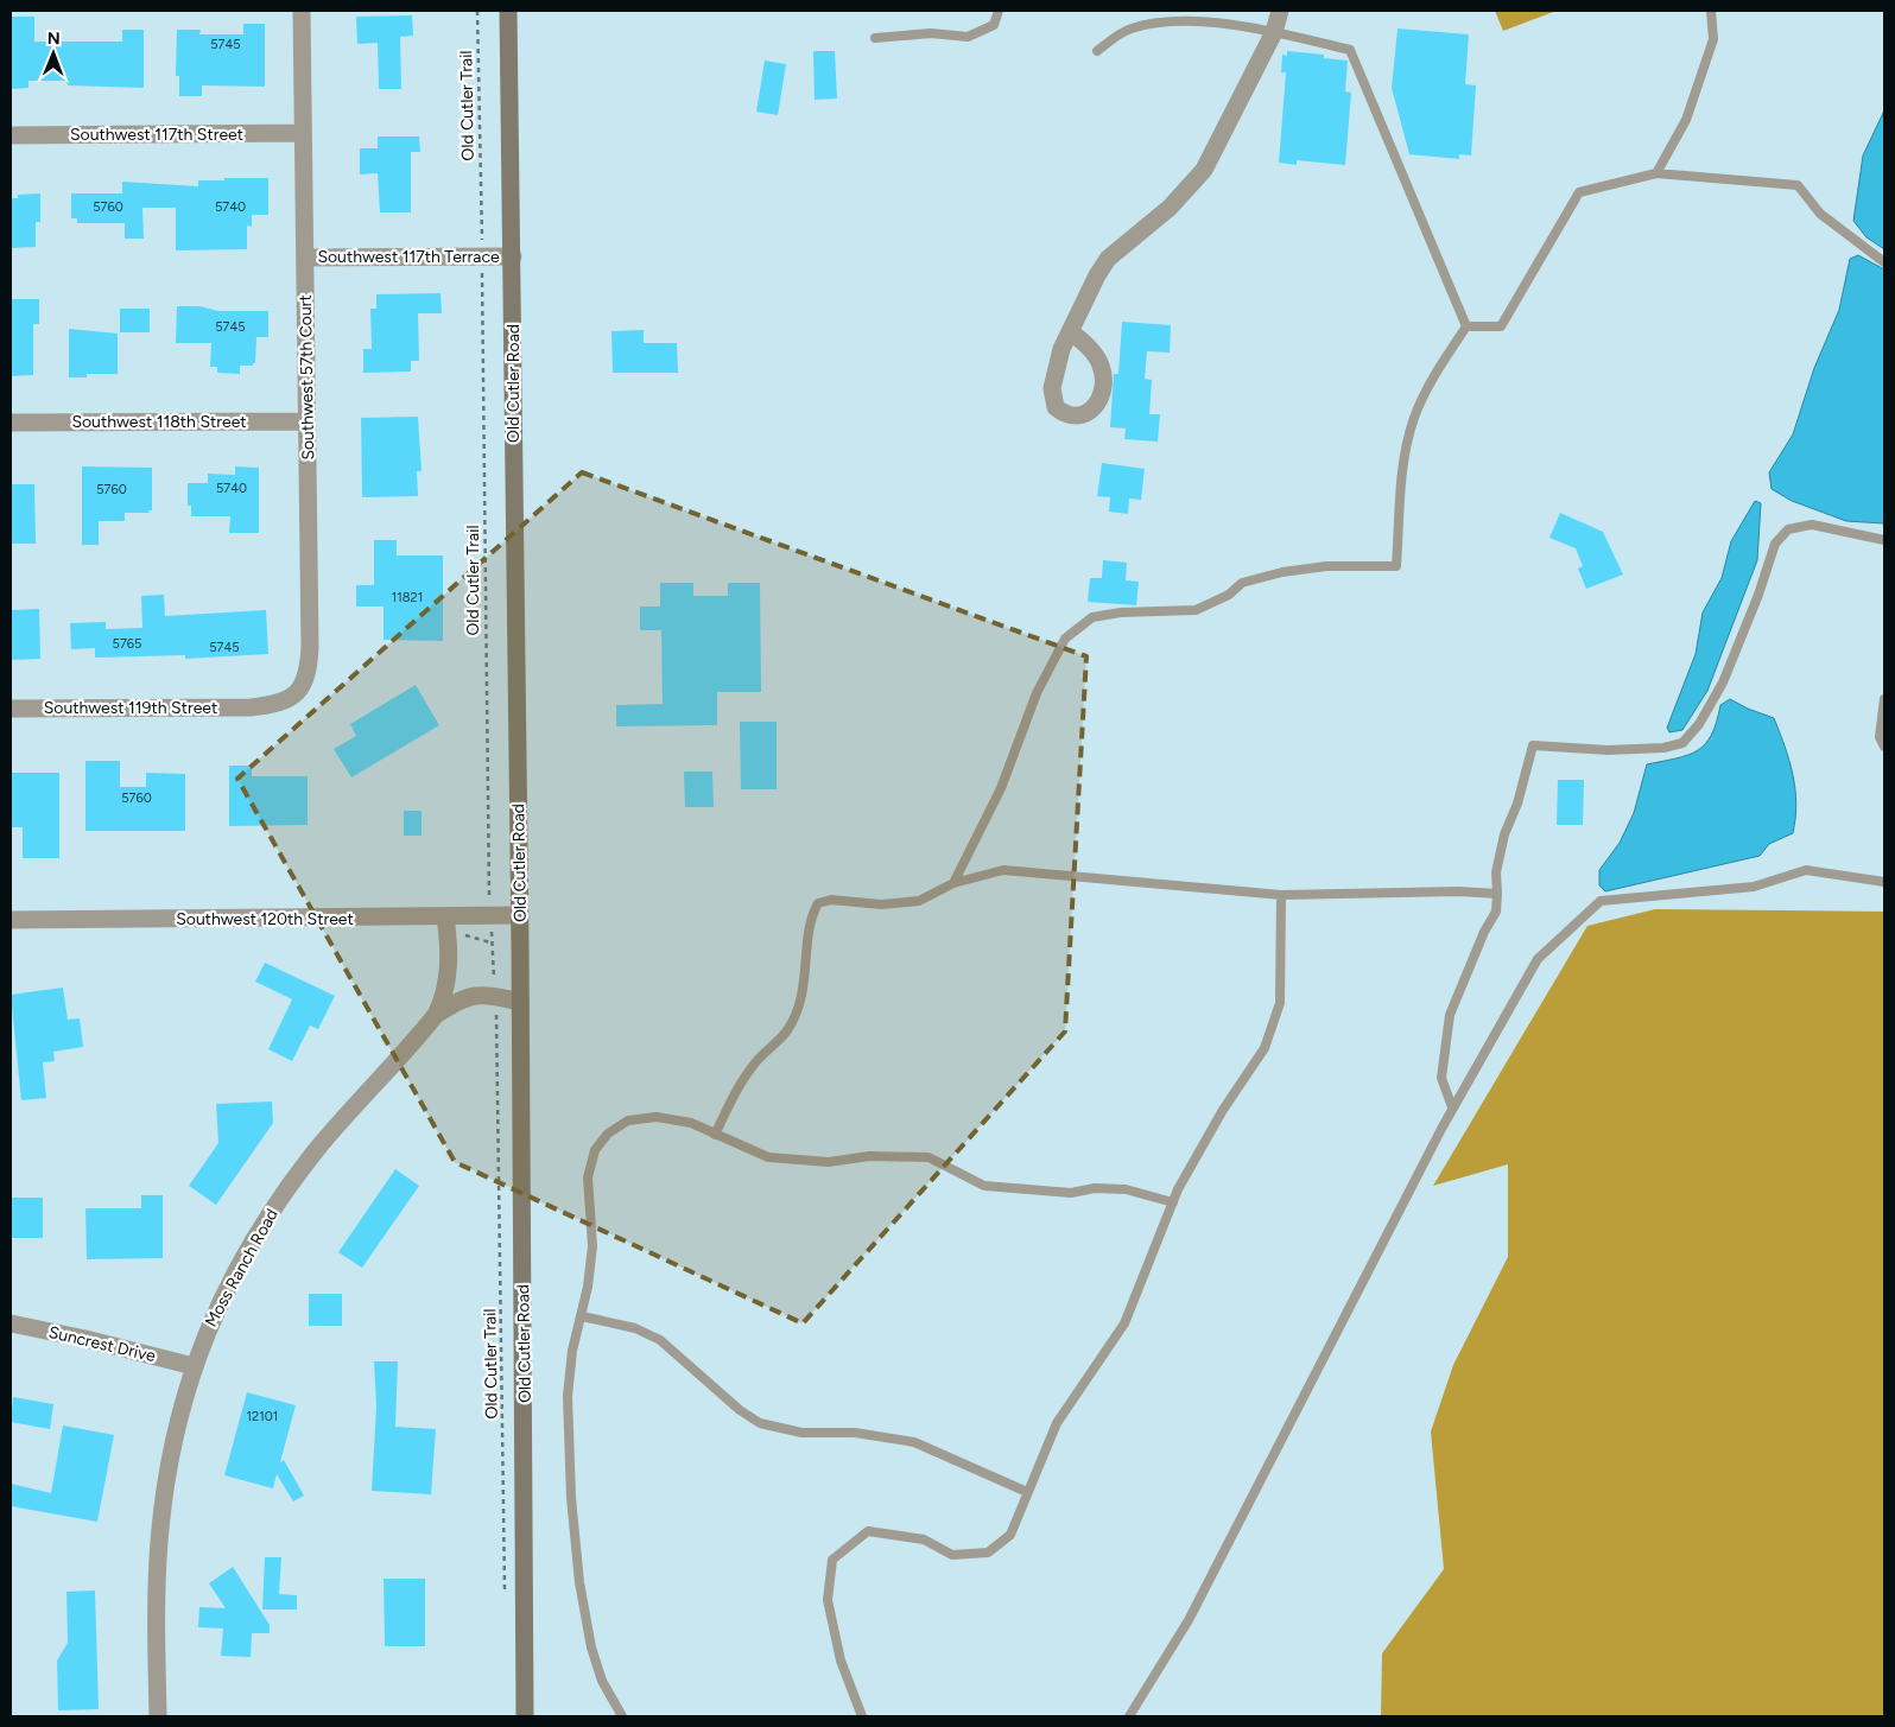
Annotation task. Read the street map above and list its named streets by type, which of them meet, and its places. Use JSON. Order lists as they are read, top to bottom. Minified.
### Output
{"streets":{"main road":["Old Cutler Road"],"street":["Southwest 117th Street","Southwest 117th Terrace","Southwest 57th Court","Southwest 118th Street","Southwest 119th Street","Southwest 120th Street","Moss Ranch Road","Suncrest Drive"],"path":["Old Cutler Trail"]},"crossings":[["Southwest 117th Street","Southwest 57th Court"],["Southwest 117th Terrace","Southwest 57th Court"],["Southwest 117th Terrace","Old Cutler Road"],["Southwest 57th Court","Southwest 118th Street"],["Southwest 57th Court","Southwest 119th Street"],["Old Cutler Road","Southwest 120th Street"],["Old Cutler Road","Moss Ranch Road"],["Southwest 120th Street","Moss Ranch Road"],["Moss Ranch Road","Suncrest Drive"]],"house_numbers":["5745","5760","5740","5745","5740","5760","11821","5765","5745","5760","12101"],"north":"top"}
